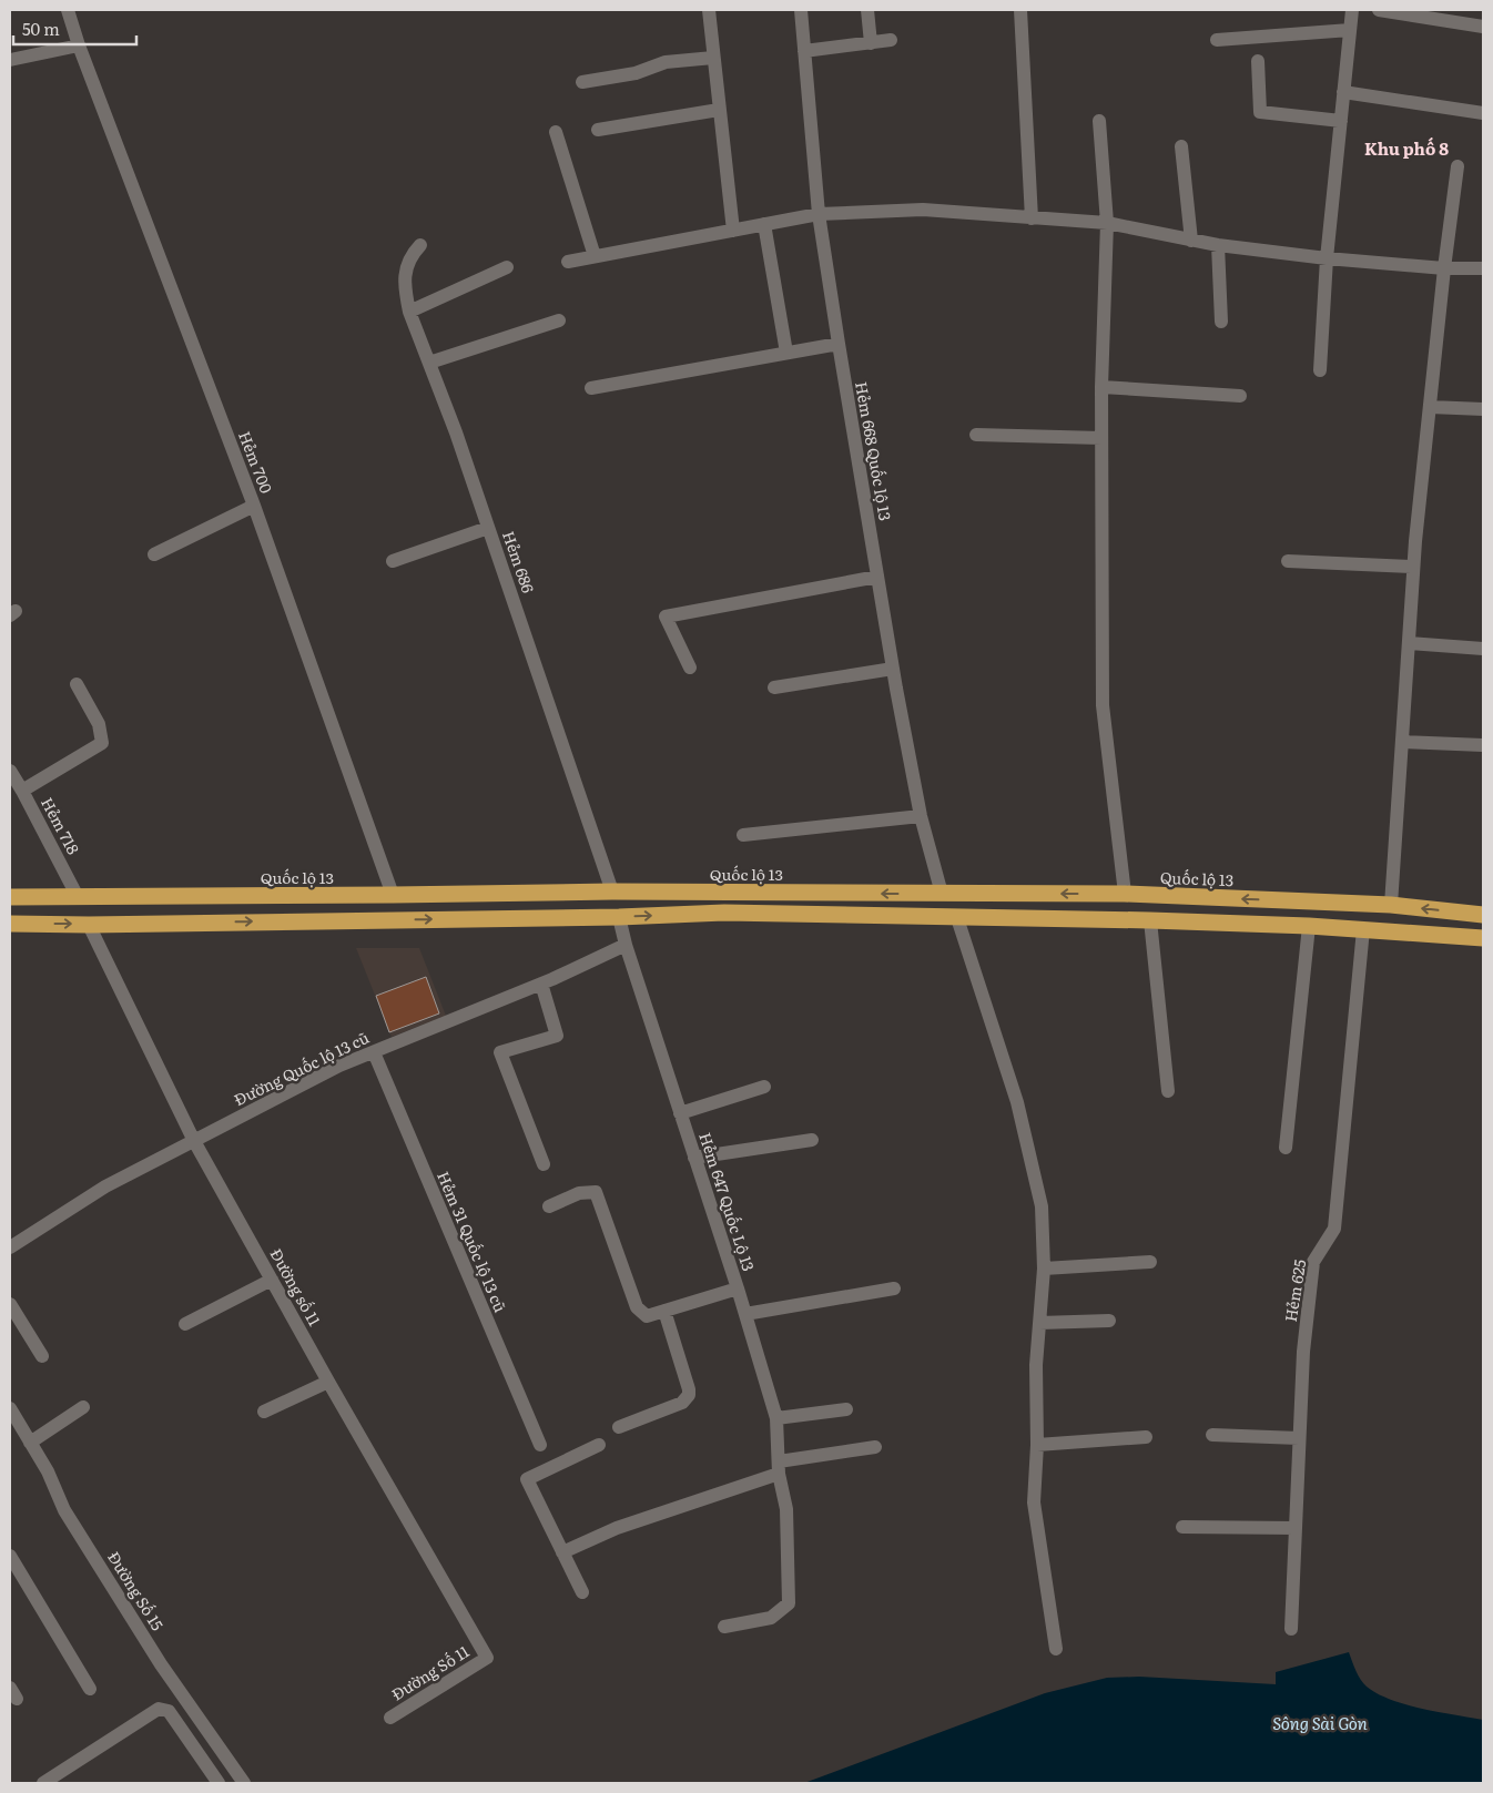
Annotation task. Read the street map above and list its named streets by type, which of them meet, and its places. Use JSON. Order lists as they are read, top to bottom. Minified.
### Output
{"streets":{"highway":["Quốc lộ 13"],"street":["Hẻm 668 Quốc lộ 13","Hẻm 700","Hẻm 686","Hẻm 718","Đường Quốc lộ 13 cũ","Hẻm 647 Quốc Lộ 13","Hẻm 31 Quốc lộ 13 cũ","Đường số 11","Hẻm 625","Đường Số 15","Đường Số 11"]},"crossings":[["Hẻm 668 Quốc lộ 13","Quốc lộ 13"],["Hẻm 700","Quốc lộ 13"],["Hẻm 686","Quốc lộ 13"],["Hẻm 718","Quốc lộ 13"],["Đường Quốc lộ 13 cũ","Hẻm 647 Quốc Lộ 13"],["Đường Quốc lộ 13 cũ","Hẻm 31 Quốc lộ 13 cũ"],["Đường Quốc lộ 13 cũ","Đường số 11"],["Đường số 11","Đường Số 11"]],"districts":["Khu phố 8"],"water":["Sông Sài Gòn"],"scale_bar":"50 m"}
